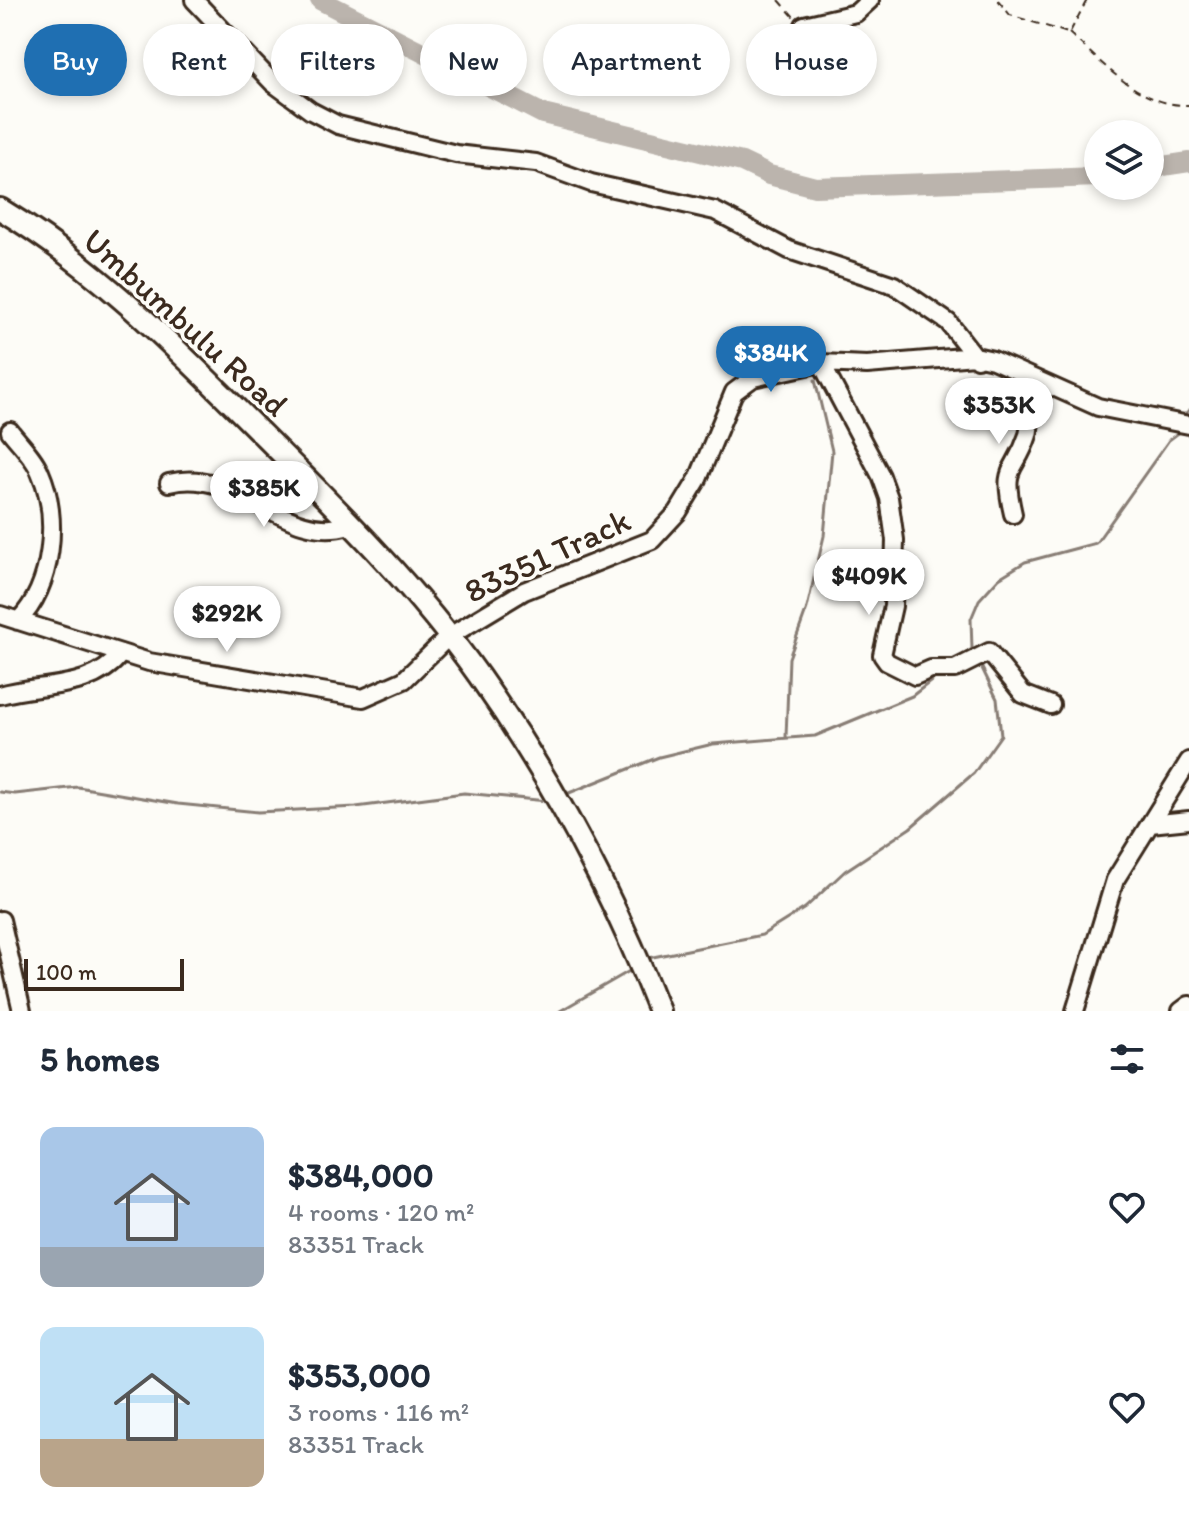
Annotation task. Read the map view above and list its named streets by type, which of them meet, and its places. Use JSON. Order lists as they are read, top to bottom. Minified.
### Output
{"streets":{"main road":["Umbumbulu Road"],"street":["83351 Track"]},"crossings":[["Umbumbulu Road","83351 Track"]],"scale_bar":"100 m","page":{"chip":["Buy","Rent","Filters","New","Apartment","House"],"price":["$384K","$353K","$385K","$409K","$292K"],"scale":"100 m","heading":"5 homes","list":[{"name":"$384,000","note":"4 rooms · 120 m² · 83351 Track"},{"name":"$353,000","note":"3 rooms · 116 m² · 83351 Track"}]}}
